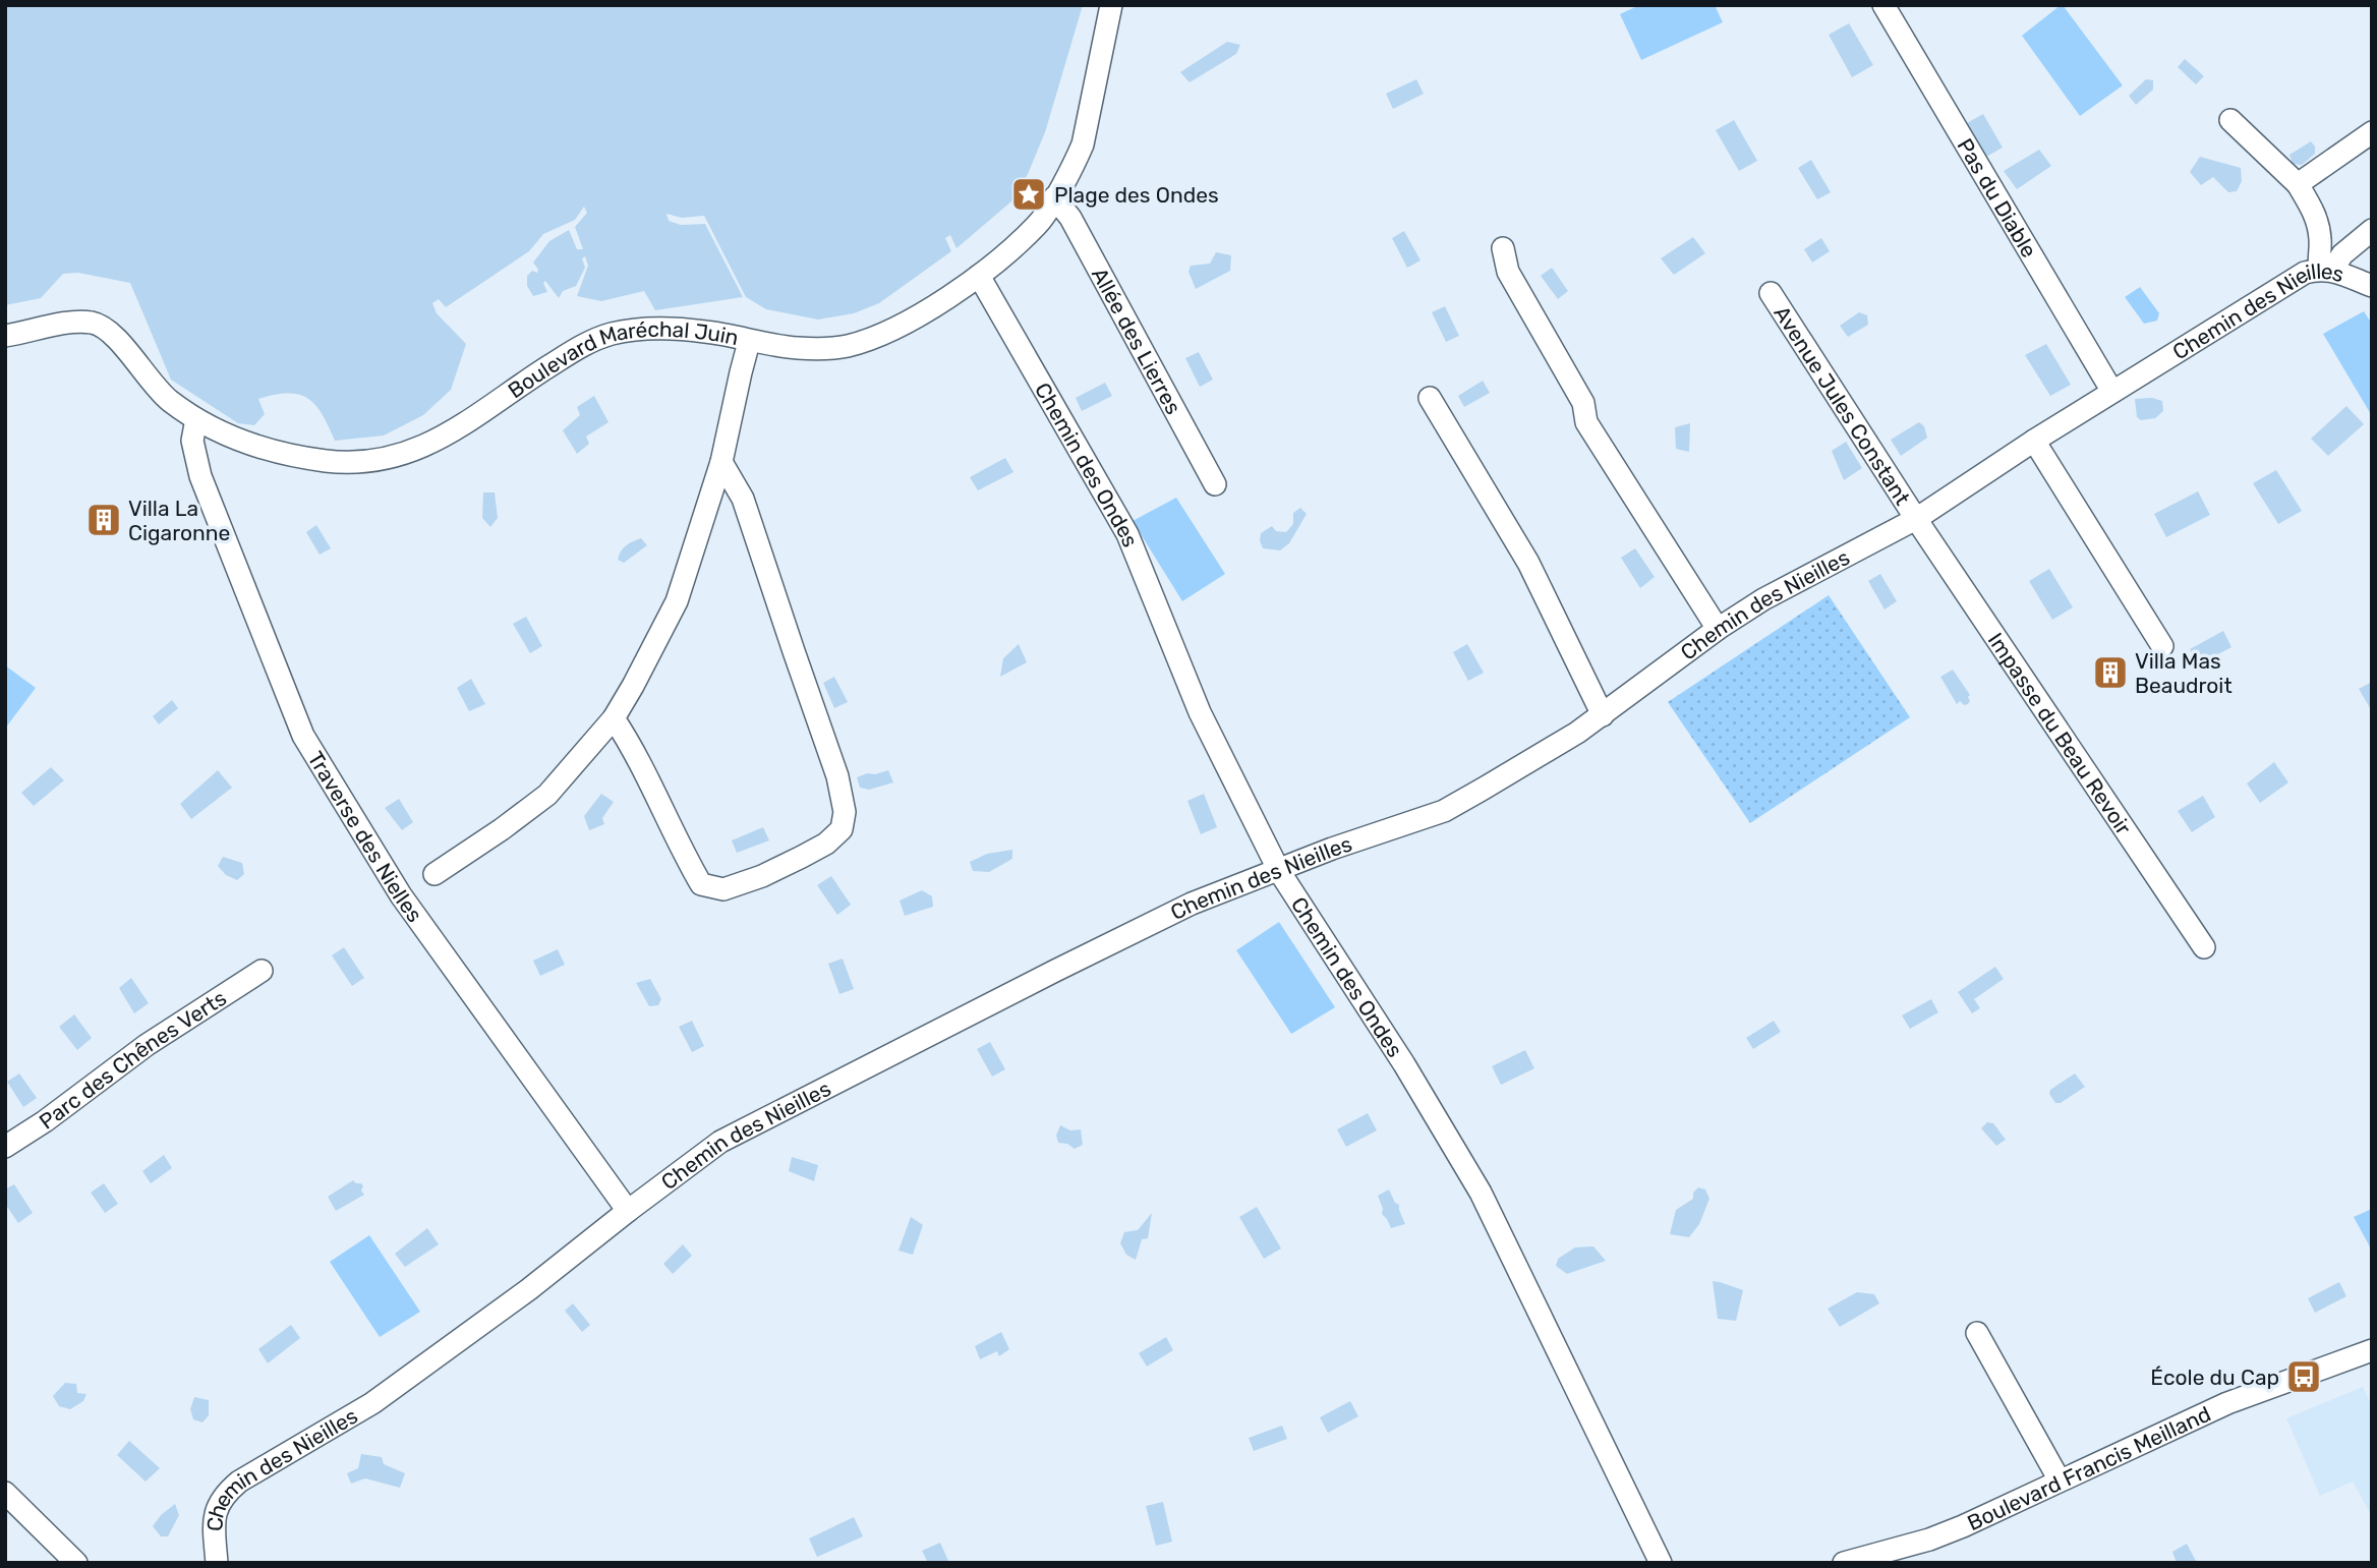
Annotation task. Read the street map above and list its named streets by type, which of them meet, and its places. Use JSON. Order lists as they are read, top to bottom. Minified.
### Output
{"streets":{"street":["Pas du Diable","Chemin des Nieilles","Allée des Lierres","Boulevard Maréchal Juin","Avenue Jules Constant","Chemin des Ondes","Impasse du Beau Revoir","Traverse des Nielles","Parc des Chênes Verts","Boulevard Francis Meilland"]},"crossings":[["Pas du Diable","Chemin des Nieilles"],["Chemin des Nieilles","Avenue Jules Constant"],["Chemin des Nieilles","Chemin des Ondes"],["Chemin des Nieilles","Impasse du Beau Revoir"],["Chemin des Nieilles","Traverse des Nielles"],["Allée des Lierres","Boulevard Maréchal Juin"],["Boulevard Maréchal Juin","Chemin des Ondes"],["Boulevard Maréchal Juin","Traverse des Nielles"],["Avenue Jules Constant","Impasse du Beau Revoir"]],"places":{"place":["Plage des Ondes"],"building":["Villa La Cigaronne","Villa Mas Beaudroit"],"bus stop":["École du Cap"]}}
